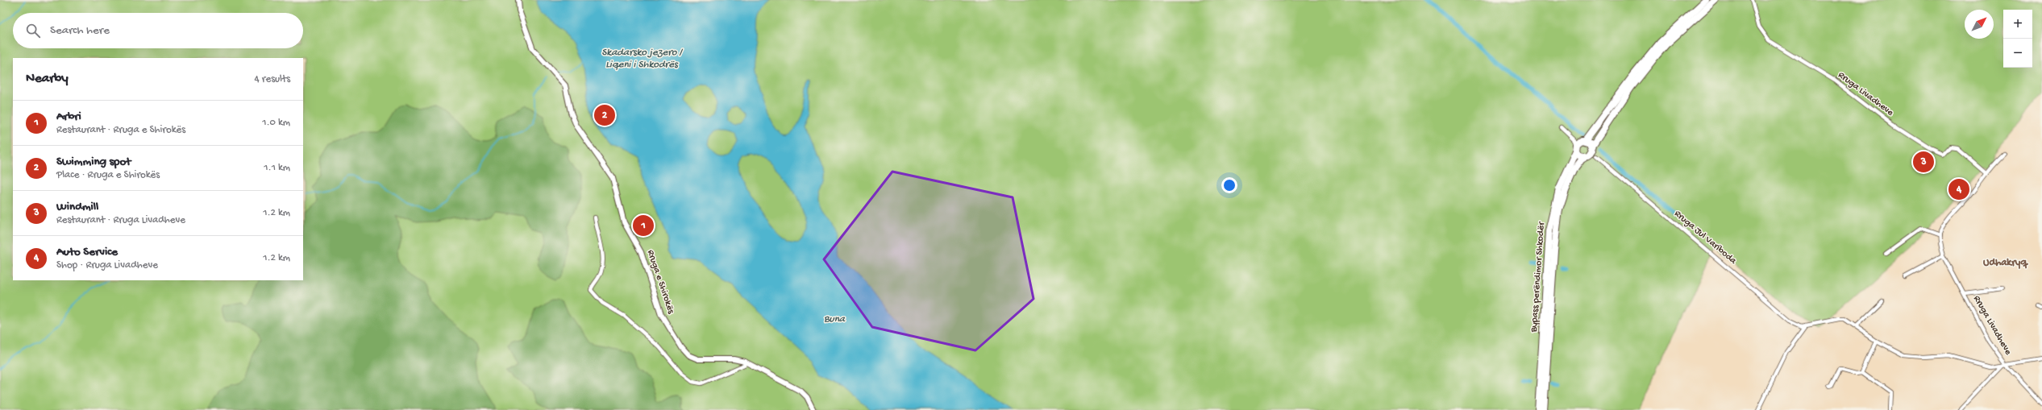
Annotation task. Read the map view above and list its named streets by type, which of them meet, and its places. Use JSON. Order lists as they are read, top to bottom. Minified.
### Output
{"streets":{"highway":["Bypass perëndimor Shkodër"],"main road":["Rruga e Shirokës"],"street":["Rruga Livadheve","Rruga Jul Variboda"]},"crossings":[["Rruga Jul Variboda","Bypass perëndimor Shkodër"]],"districts":["Udhakryq"],"water":["Skadarsko jezero / Liqeni i Shkodrës","Buna"],"north":"top right","page":{"map_buttons":["+","−"],"search":"Search here","heading":["Nearby","4 results"],"list":[{"mark":"1","name":"Arbri","note":"Restaurant · Rruga e Shirokës","value":"1.0 km"},{"mark":"2","name":"Swimming spot","note":"Place · Rruga e Shirokës","value":"1.1 km"},{"mark":"3","name":"Windmill","note":"Restaurant · Rruga Livadheve","value":"1.2 km"},{"mark":"4","name":"Auto Service","note":"Shop · Rruga Livadheve","value":"1.2 km"}],"pins":["2","3","4","1"]}}
